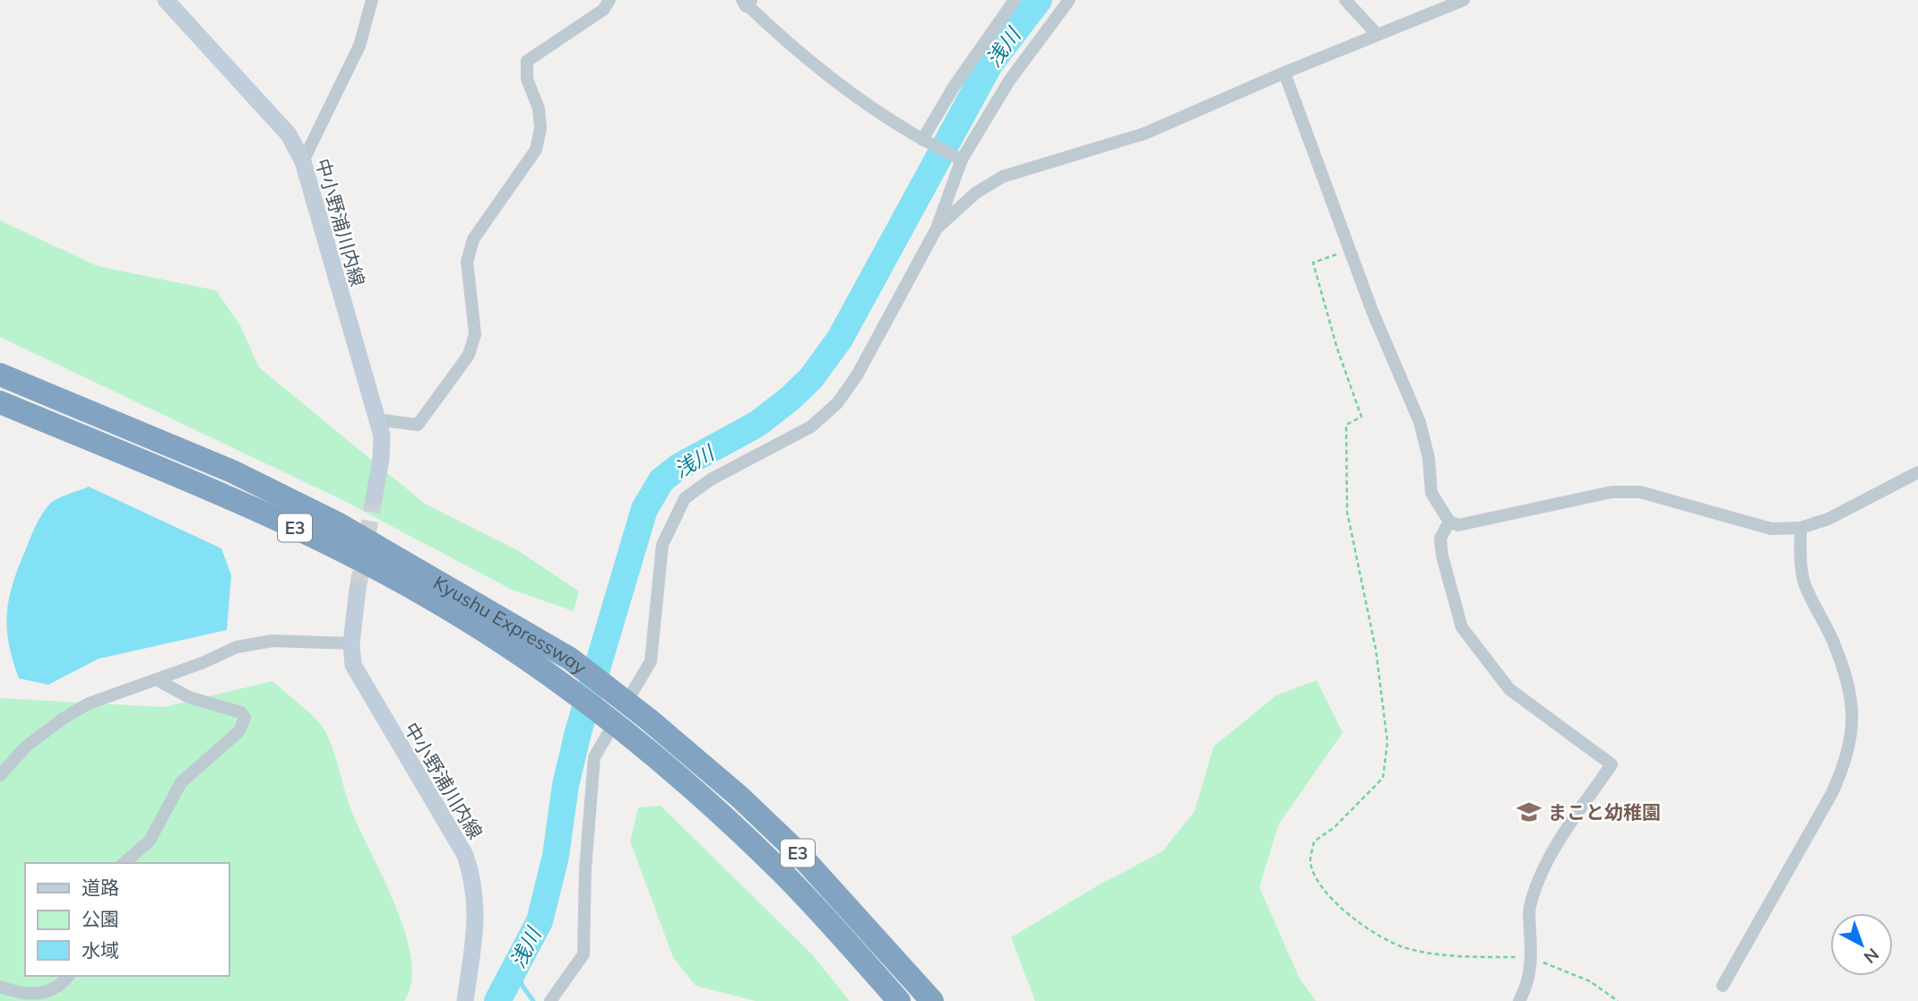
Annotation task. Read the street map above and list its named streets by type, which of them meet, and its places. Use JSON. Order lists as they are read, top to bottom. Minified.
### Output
{"streets":{"highway":["E3","Kyushu Expressway"],"main road":["中小野浦川内線"]},"water":["浅川"],"places":{"school or university":["まこと幼稚園"]},"legend":["道路","公園","水域"],"north":"bottom right"}
